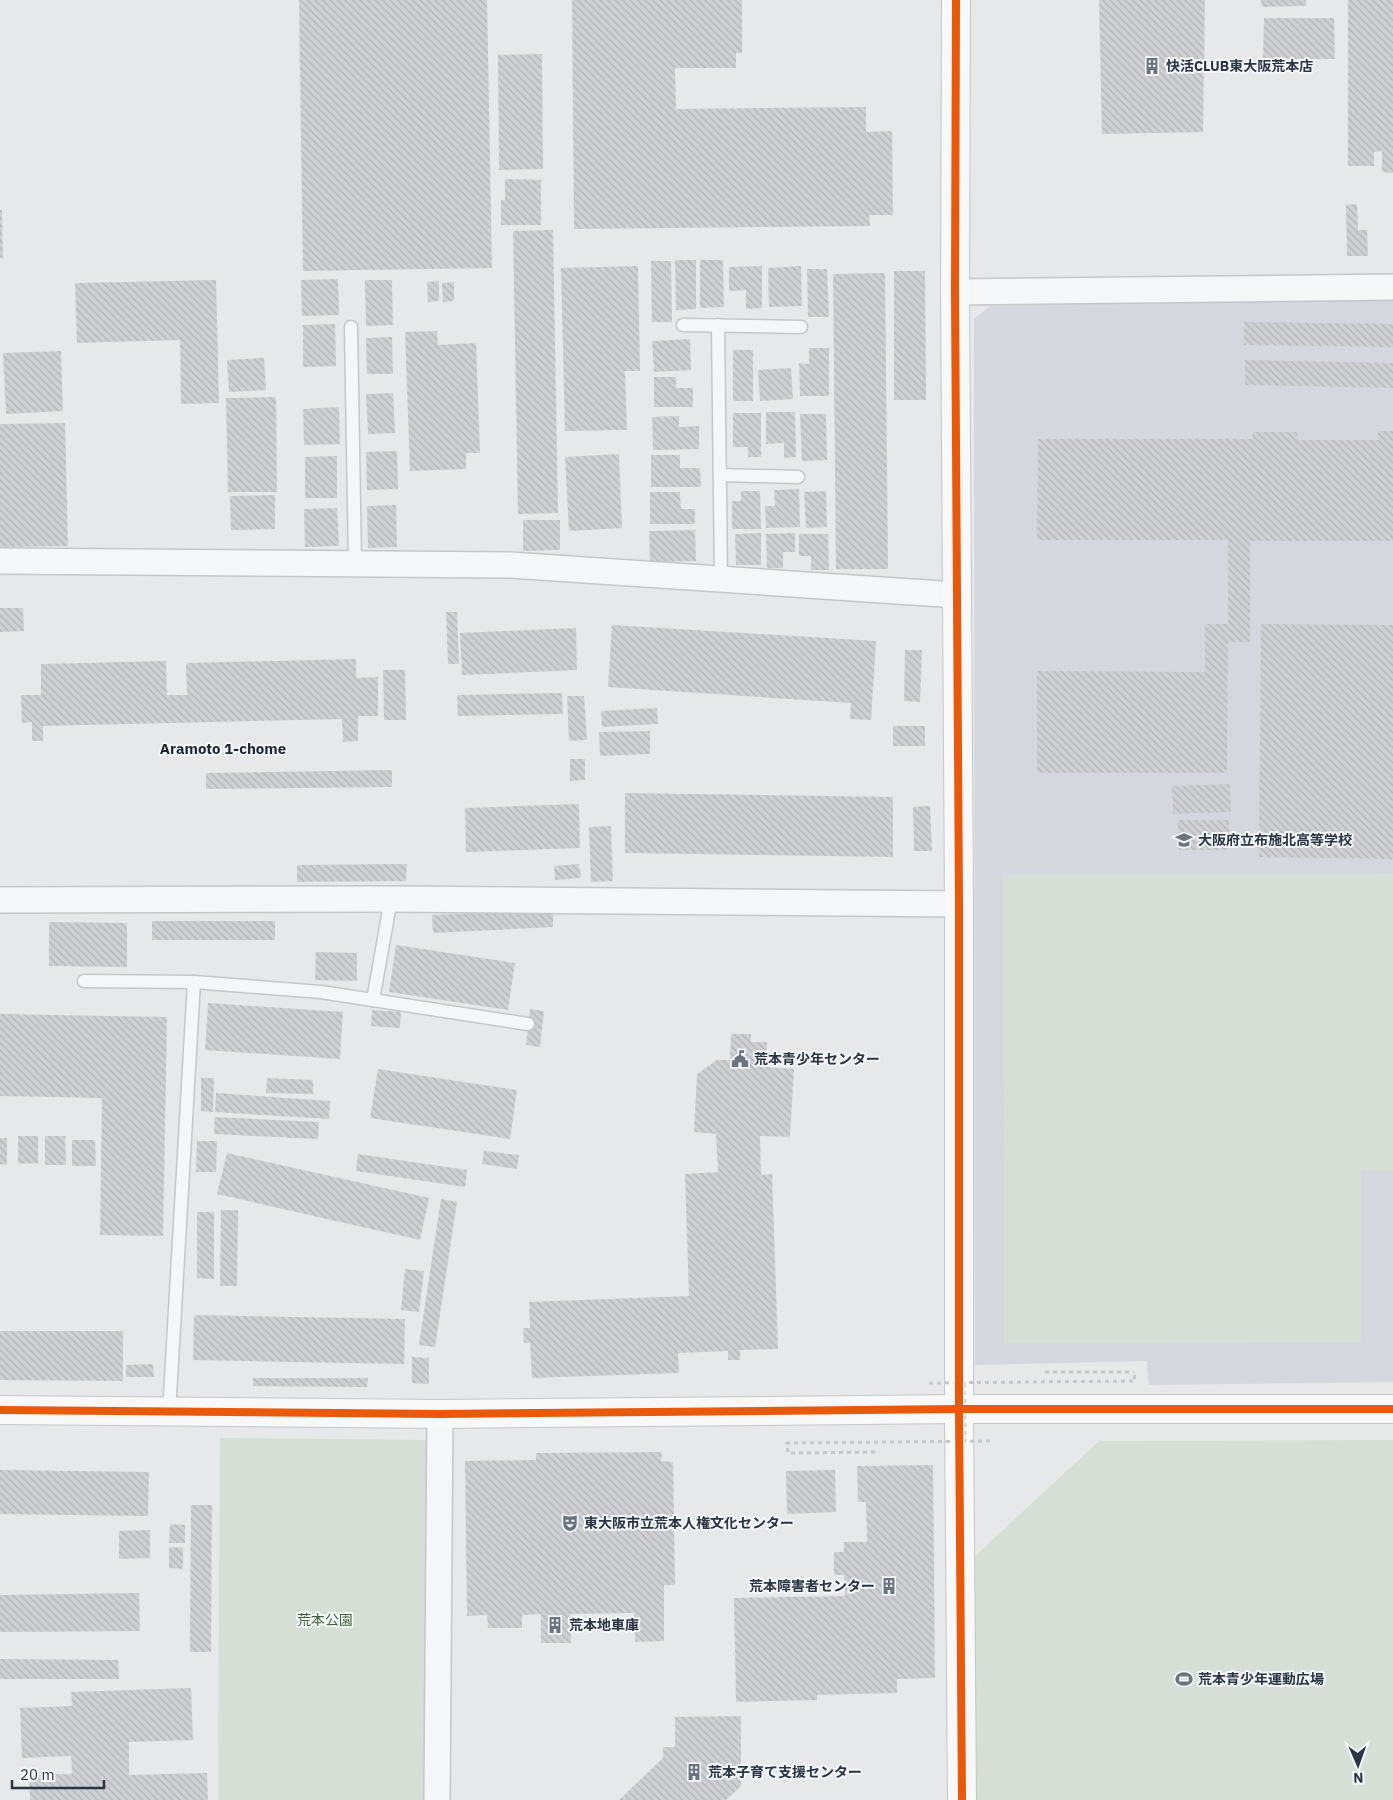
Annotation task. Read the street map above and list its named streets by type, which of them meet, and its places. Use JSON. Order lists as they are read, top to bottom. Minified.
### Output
{"districts":["Aramoto 1-chome"],"parks":["荒本公園"],"places":{"building":["快活CLUB東大阪荒本店","荒本障害者センター","荒本地車庫","荒本子育て支援センター"],"school or university":["大阪府立布施北高等学校"],"public building":["荒本青少年センター"],"theatre":["東大阪市立荒本人権文化センター"],"sports":["荒本青少年運動広場"]},"scale_bar":"20 m","north":"bottom"}
